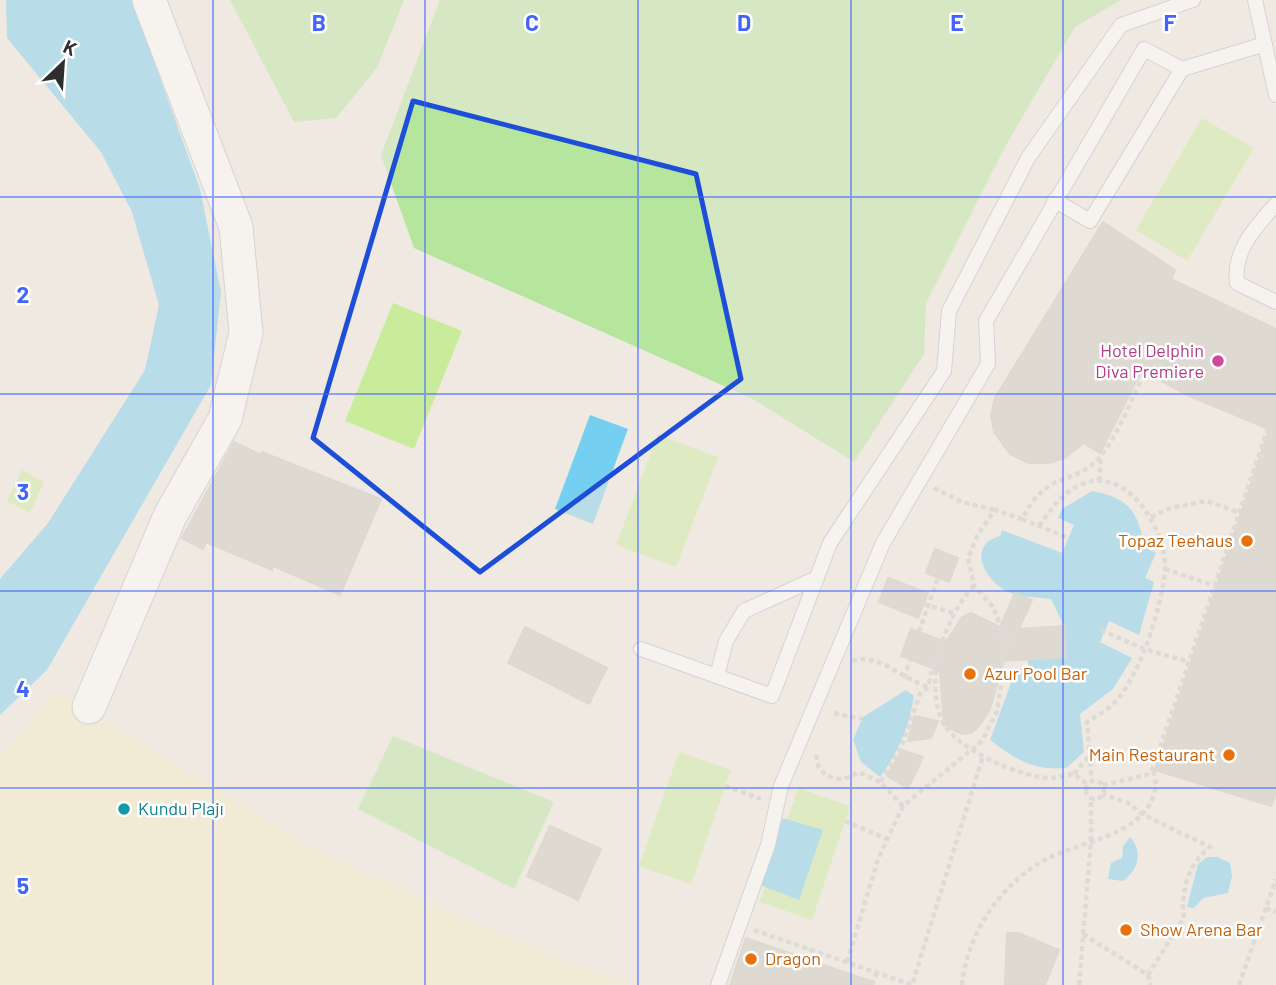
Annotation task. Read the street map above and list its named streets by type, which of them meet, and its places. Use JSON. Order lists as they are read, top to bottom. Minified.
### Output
{"places":["Hotel Delphin Diva Premiere","Topaz Teehaus","Azur Pool Bar","Main Restaurant","Kundu Plajı","Show Arena Bar","Dragon"],"north":"top right","grid":{"columns":["B","C","D","E","F"],"rows":["2","3","4","5"]}}
